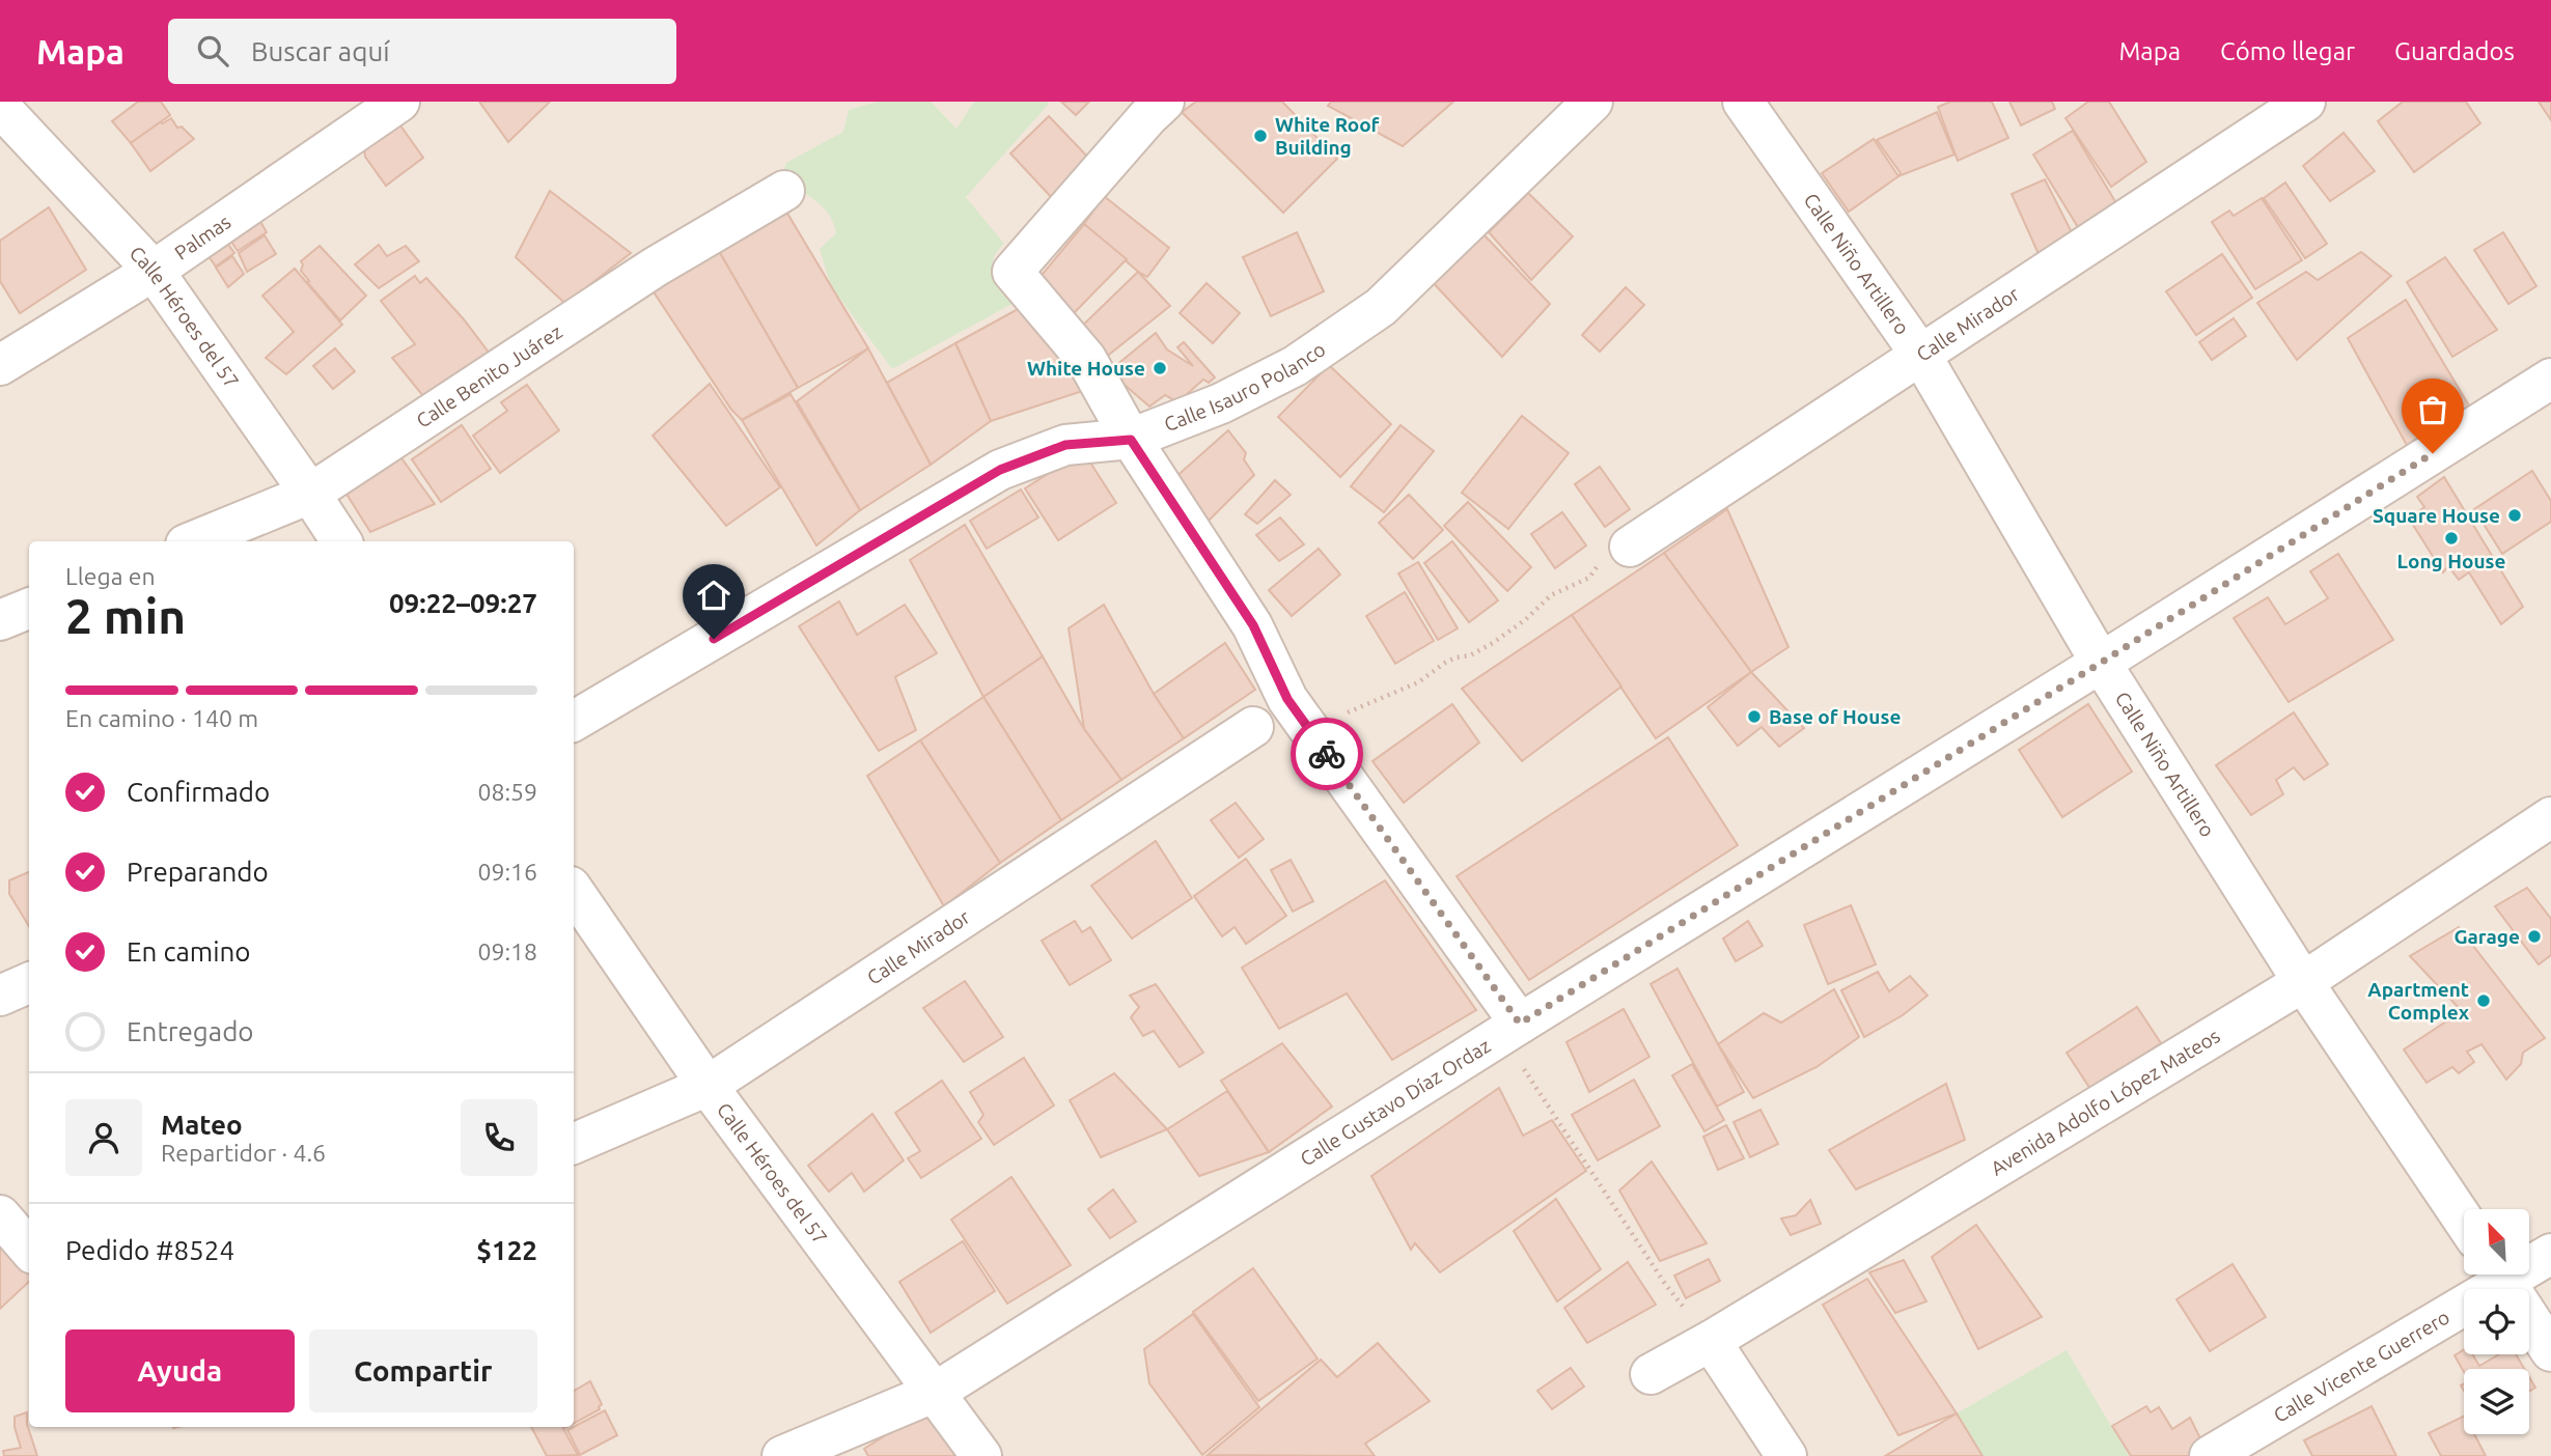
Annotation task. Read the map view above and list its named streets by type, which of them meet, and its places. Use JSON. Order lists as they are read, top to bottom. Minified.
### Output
{"streets":{"street":["Palmas","Calle Niño Artillero","Calle Héroes del 57","Calle Mirador","Calle Benito Juárez","Calle Isauro Polanco","Calle Gustavo Díaz Ordaz","Avenida Adolfo López Mateos","Calle Vicente Guerrero"]},"crossings":[["Palmas","Calle Héroes del 57"],["Calle Niño Artillero","Calle Mirador"],["Calle Niño Artillero","Calle Gustavo Díaz Ordaz"],["Calle Niño Artillero","Avenida Adolfo López Mateos"],["Calle Héroes del 57","Calle Mirador"],["Calle Héroes del 57","Calle Benito Juárez"],["Calle Héroes del 57","Calle Gustavo Díaz Ordaz"]],"places":["White Roof Building","White House","Square House","Long House","Base of House","Garage","Apartment Complex"],"north":"top left","page":{"header":"Mapa","search":"Buscar aquí","nav":["Mapa","Cómo llegar","Guardados"],"heading":["2 min","Llega en","09:22–09:27"],"panel":["Mateo","Repartidor · 4.6","Pedido #8524","$122"],"bar":"En camino · 140 m","list":[["Confirmado","08:59"],["Preparando","09:16"],["En camino","09:18"],"Entregado"],"buttons":["Ayuda","Compartir"]}}
